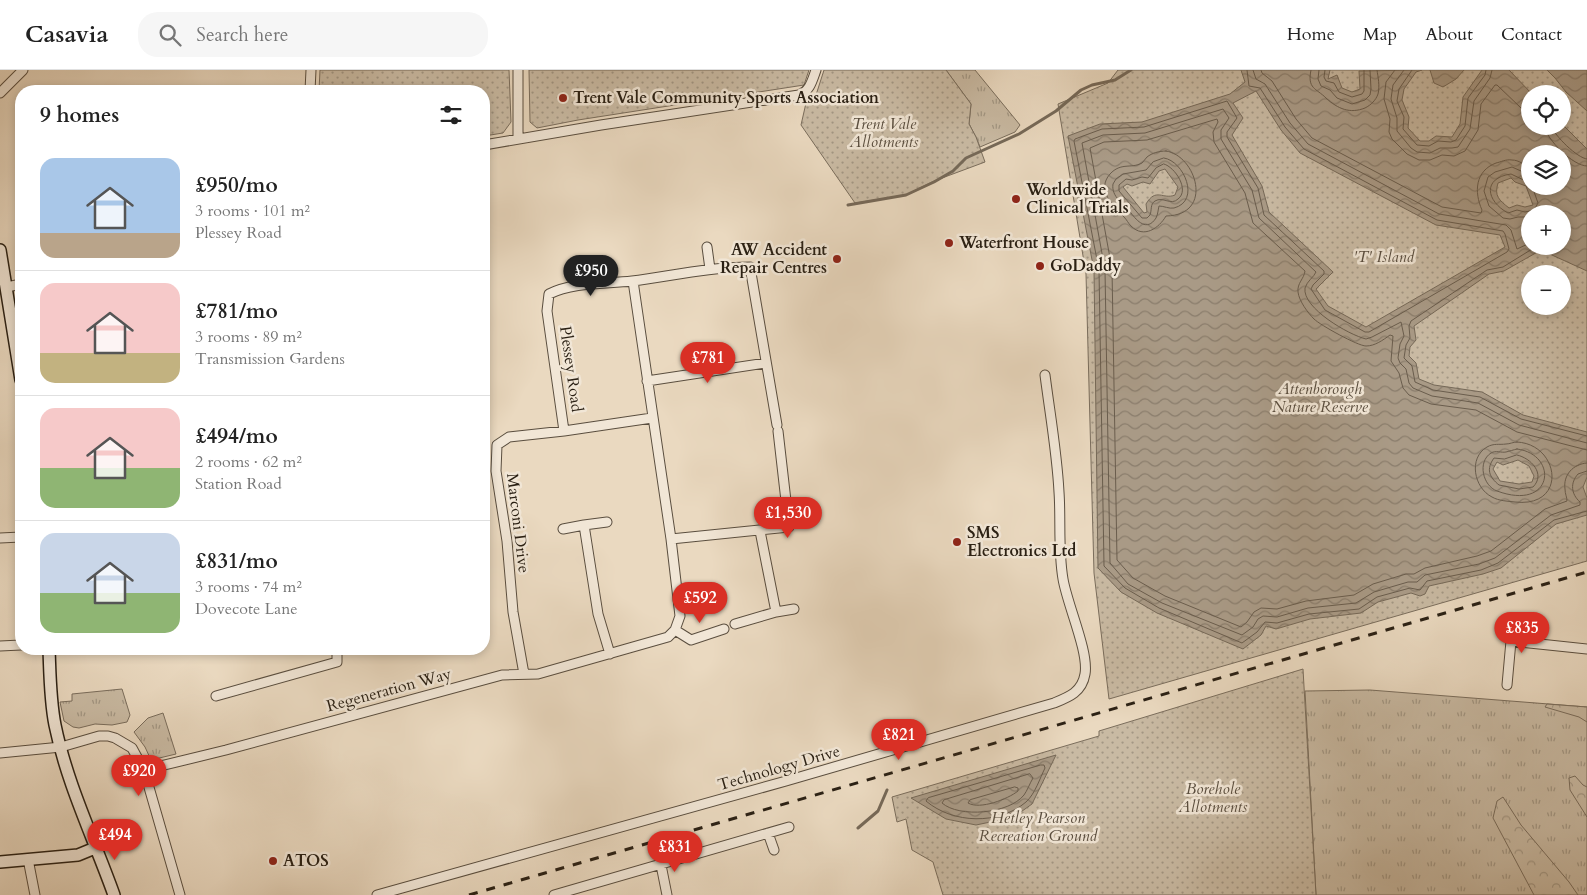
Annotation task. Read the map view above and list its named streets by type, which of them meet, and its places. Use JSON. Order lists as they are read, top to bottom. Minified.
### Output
{"streets":{"street":["Plessey Road","Marconi Drive","Regeneration Way","Technology Drive"]},"crossings":[["Plessey Road","Marconi Drive"],["Marconi Drive","Regeneration Way"]],"parks":["Trent Vale Allotments","'T' Island","Attenborough Nature Reserve","Borehole Allotments","Hetley Pearson Recreation Ground"],"places":["Trent Vale Community Sports Association","Worldwide Clinical Trials","Waterfront House","AW Accident Repair Centres","GoDaddy","SMS Electronics Ltd","ATOS"],"page":{"header":"Casavia","search":"Search here","nav":["Home","Map","About","Contact"],"map_buttons":["+","−"],"heading":"9 homes","list":[{"name":"£950/mo","note":"3 rooms · 101 m² · Plessey Road"},{"name":"£781/mo","note":"3 rooms · 89 m² · Transmission Gardens"},{"name":"£494/mo","note":"2 rooms · 62 m² · Station Road"},{"name":"£831/mo","note":"3 rooms · 74 m² · Dovecote Lane"}],"price":["£950","£781","£1,530","£592","£835","£821","£920","£494","£831"]}}
